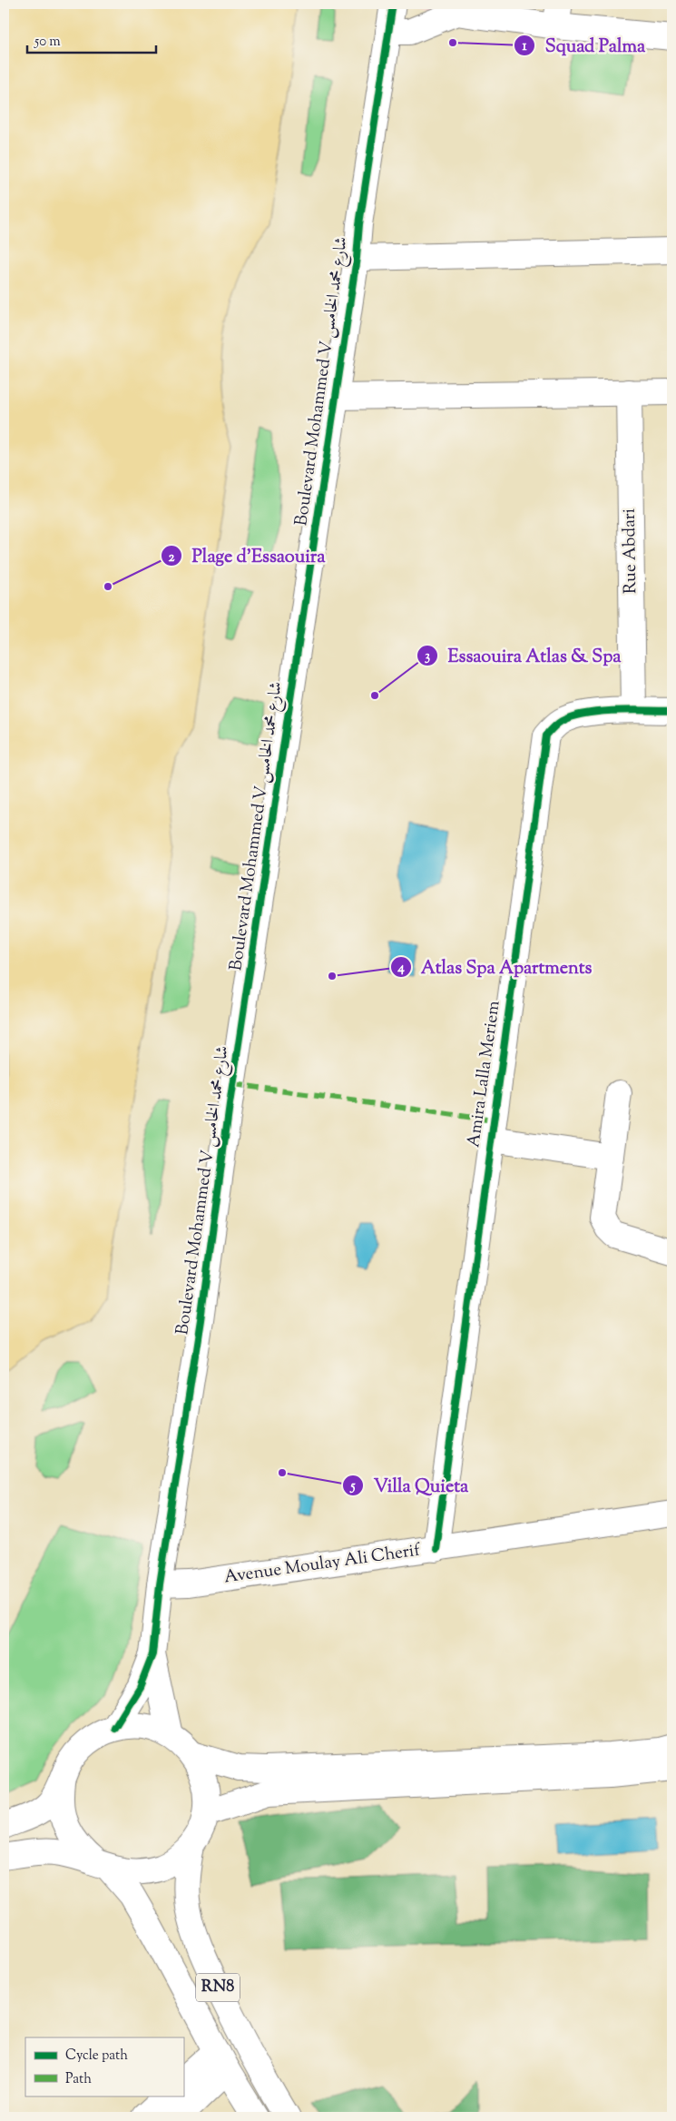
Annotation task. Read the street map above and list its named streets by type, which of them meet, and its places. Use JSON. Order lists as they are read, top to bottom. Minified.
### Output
{"streets":{"main road":["Boulevard Mohammed V شارع محمد الخامس","Rue Abdari","Amira Lalla Meriem","Avenue Moulay Ali Cherif","RN8"]},"crossings":[["Boulevard Mohammed V شارع محمد الخامس","Avenue Moulay Ali Cherif"],["Rue Abdari","Amira Lalla Meriem"],["Amira Lalla Meriem","Avenue Moulay Ali Cherif"]],"places":["Squad Palma","Plage d'Essaouira","Essaouira Atlas & Spa","Atlas Spa Apartments","Villa Quieta"],"legend":["Cycle path","Path"],"scale_bar":"50 m"}
